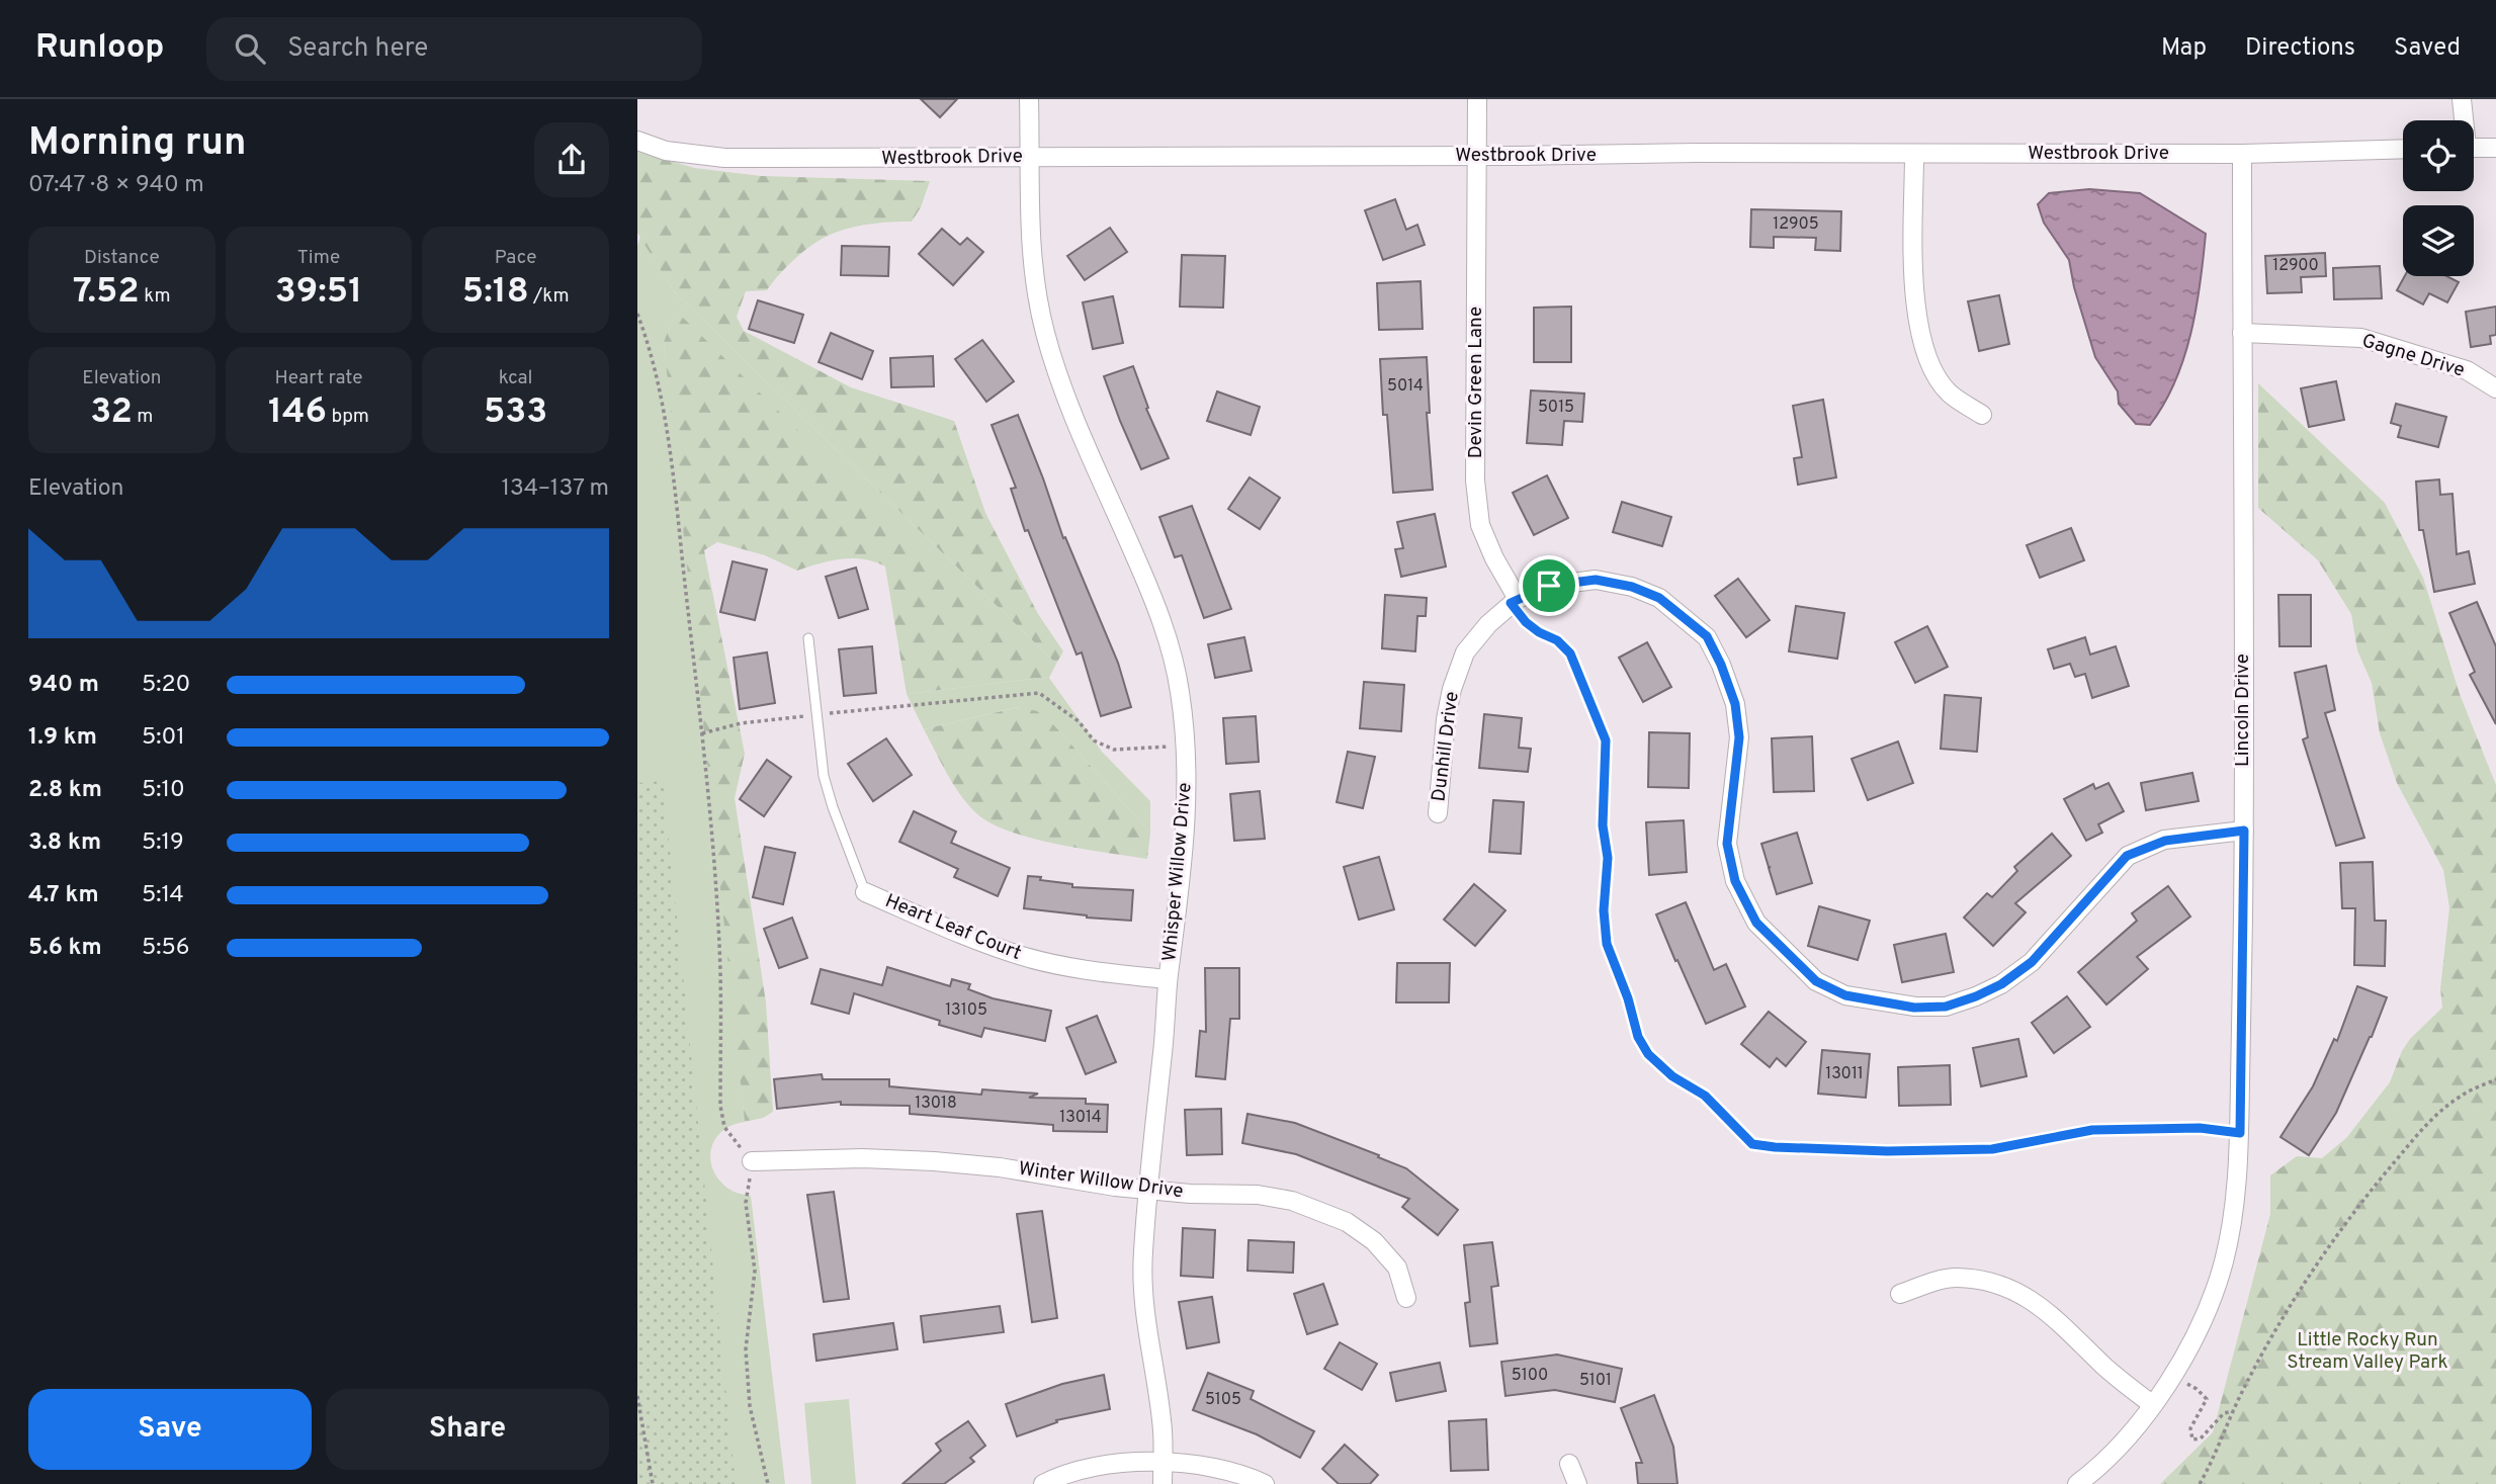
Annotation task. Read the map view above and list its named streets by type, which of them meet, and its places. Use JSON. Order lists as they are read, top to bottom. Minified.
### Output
{"streets":{"street":["Westbrook Drive","Gagne Drive","Devin Green Lane","Lincoln Drive","Dunhill Drive","Whisper Willow Drive","Heart Leaf Court","Winter Willow Drive"]},"crossings":[["Westbrook Drive","Devin Green Lane"],["Westbrook Drive","Lincoln Drive"],["Westbrook Drive","Whisper Willow Drive"],["Gagne Drive","Lincoln Drive"],["Devin Green Lane","Dunhill Drive"],["Lincoln Drive","Dunhill Drive"],["Whisper Willow Drive","Heart Leaf Court"],["Whisper Willow Drive","Winter Willow Drive"]],"parks":["Little Rocky Run Stream Valley Park"],"house_numbers":["12905","12900","5014","5015","13105","13011","13018","13014","5100","5101","5105"],"page":{"header":"Runloop","search":"Search here","nav":["Map","Directions","Saved"],"heading":["Morning run","07:47 · 8 × 940 m"],"stats":[["Distance","7.52 km"],["Time","39:51"],["Pace","5:18 /km"],["Elevation","32 m"],["Heart rate","146 bpm"],["kcal","533"]],"chart":["Elevation","134–137 m"],"list":[{"name":"940 m","note":"5:20"},{"name":"1.9 km","note":"5:01"},{"name":"2.8 km","note":"5:10"},{"name":"3.8 km","note":"5:19"},{"name":"4.7 km","note":"5:14"},{"name":"5.6 km","note":"5:56"}],"buttons":["Save","Share"]}}
